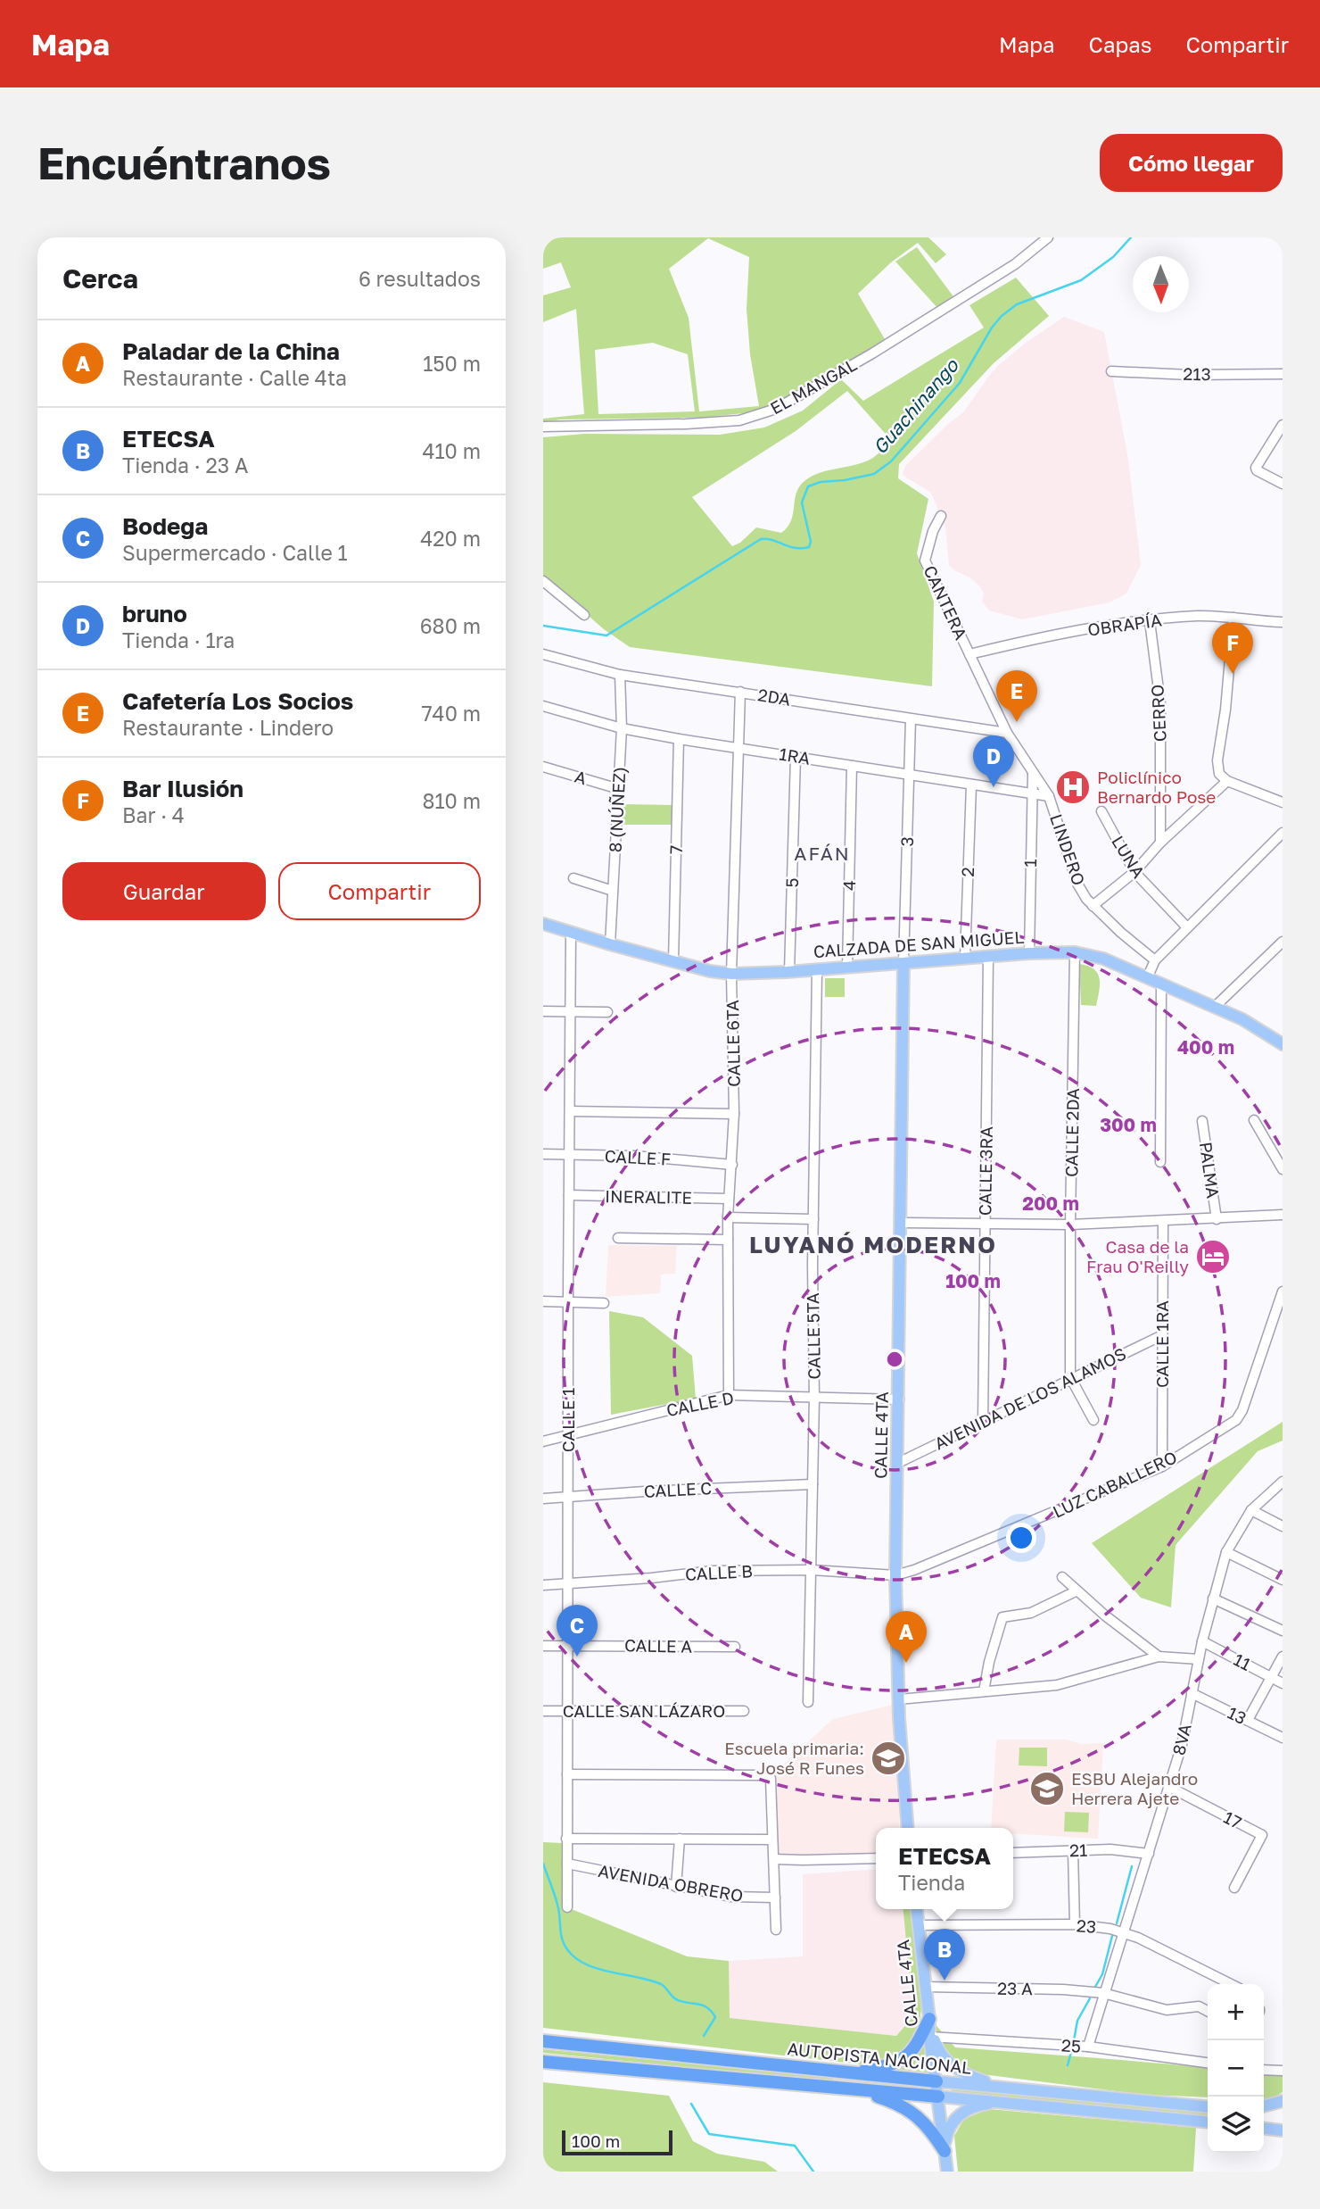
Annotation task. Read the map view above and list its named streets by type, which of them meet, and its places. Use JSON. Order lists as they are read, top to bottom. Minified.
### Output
{"streets":{"highway":["AUTOPISTA NACIONAL"],"main road":["CALZADA DE SAN MIGUEL","CALLE 4TA"],"street":["213","EL MANGAL","CANTERA","OBRAPÍA","2DA","CERRO","1RA","A","8 (NÚÑEZ)","3","7","LINDERO","LUNA","1","2","5","4","CALLE 6TA","CALLE 2DA","CALLE F","PALMA","CALLE 3RA","INERALITE","CALLE 5TA","CALLE 1RA","AVENIDA DE LOS ALAMOS","CALLE D","CALLE 1","LUZ CABALLERO","CALLE C","CALLE B","CALLE A","11","CALLE SAN LÁZARO","13","8VA","17","21","AVENIDA OBRERO","23","23 A","25"]},"crossings":[["CANTERA","OBRAPÍA"],["CANTERA","LINDERO"],["OBRAPÍA","CERRO"],["OBRAPÍA","LINDERO"],["2DA","8 (NÚÑEZ)"],["2DA","3"],["2DA","LINDERO"],["2DA","CALLE 6TA"],["1RA","8 (NÚÑEZ)"],["1RA","3"],["1RA","7"],["1RA","LINDERO"],["1RA","1"],["1RA","2"],["1RA","5"],["1RA","4"],["1RA","CALLE 6TA"],["A","8 (NÚÑEZ)"],["8 (NÚÑEZ)","CALZADA DE SAN MIGUEL"],["3","CALZADA DE SAN MIGUEL"],["3","CALLE 4TA"],["7","CALZADA DE SAN MIGUEL"],["LINDERO","1"],["1","CALZADA DE SAN MIGUEL"],["2","CALZADA DE SAN MIGUEL"],["5","CALZADA DE SAN MIGUEL"],["4","CALZADA DE SAN MIGUEL"],["CALZADA DE SAN MIGUEL","CALLE 6TA"],["CALZADA DE SAN MIGUEL","CALLE 2DA"],["CALZADA DE SAN MIGUEL","CALLE 3RA"],["CALZADA DE SAN MIGUEL","CALLE 5TA"],["CALZADA DE SAN MIGUEL","CALLE 1"],["CALZADA DE SAN MIGUEL","CALLE 4TA"],["CALLE 6TA","CALLE F"],["CALLE 6TA","INERALITE"],["CALLE 6TA","CALLE D"],["CALLE 2DA","AVENIDA DE LOS ALAMOS"],["CALLE F","CALLE 1"],["CALLE 3RA","AVENIDA DE LOS ALAMOS"],["INERALITE","CALLE 1"],["CALLE 5TA","CALLE D"],["CALLE 5TA","CALLE C"],["CALLE 5TA","CALLE B"],["CALLE 1RA","AVENIDA DE LOS ALAMOS"],["CALLE 1RA","LUZ CABALLERO"],["AVENIDA DE LOS ALAMOS","CALLE 4TA"],["CALLE D","CALLE 1"],["CALLE D","CALLE 4TA"],["CALLE 1","CALLE C"],["CALLE 1","CALLE B"],["CALLE 1","CALLE A"],["CALLE 1","CALLE SAN LÁZARO"],["CALLE 1","AVENIDA OBRERO"],["CALLE 4TA","LUZ CABALLERO"],["CALLE 4TA","CALLE B"],["CALLE 4TA","23"],["CALLE 4TA","23 A"],["CALLE 4TA","25"],["CALLE 4TA","AUTOPISTA NACIONAL"],["LUZ CABALLERO","CALLE B"],["11","8VA"],["13","8VA"],["8VA","17"],["8VA","21"],["8VA","23"],["8VA","23 A"],["8VA","25"]],"districts":["AFÁN","LUYANÓ MODERNO"],"water":["Guachinango"],"places":{"hospital":["Policlínico Bernardo Pose"],"hotel":["Casa de la Frau O'Reilly"],"school or university":["Escuela primaria: José R Funes","ESBU Alejandro Herrera Ajete"]},"scale_bar":"100 m","north":"bottom","page":{"header":"Mapa","nav":["Mapa","Capas","Compartir"],"buttons":["Cómo llegar",["Guardar","Compartir"]],"title":"Encuéntranos","heading":["Cerca","6 resultados"],"list":[{"mark":"A","name":"Paladar de la China","note":"Restaurante · Calle 4ta","value":"150 m"},{"mark":"B","name":"ETECSA","note":"Tienda · 23 A","value":"410 m"},{"mark":"C","name":"Bodega","note":"Supermercado · Calle 1","value":"420 m"},{"mark":"D","name":"bruno","note":"Tienda · 1ra","value":"680 m"},{"mark":"E","name":"Cafetería Los Socios","note":"Restaurante · Lindero","value":"740 m"},{"mark":"F","name":"Bar Ilusión","note":"Bar · 4","value":"810 m"}],"pins":["F","E","D","C","A","B"],"popup":["ETECSA","Tienda"],"map_buttons":["+","−"],"scale":"100 m"},"rings":["400 m","300 m","200 m","100 m"]}
